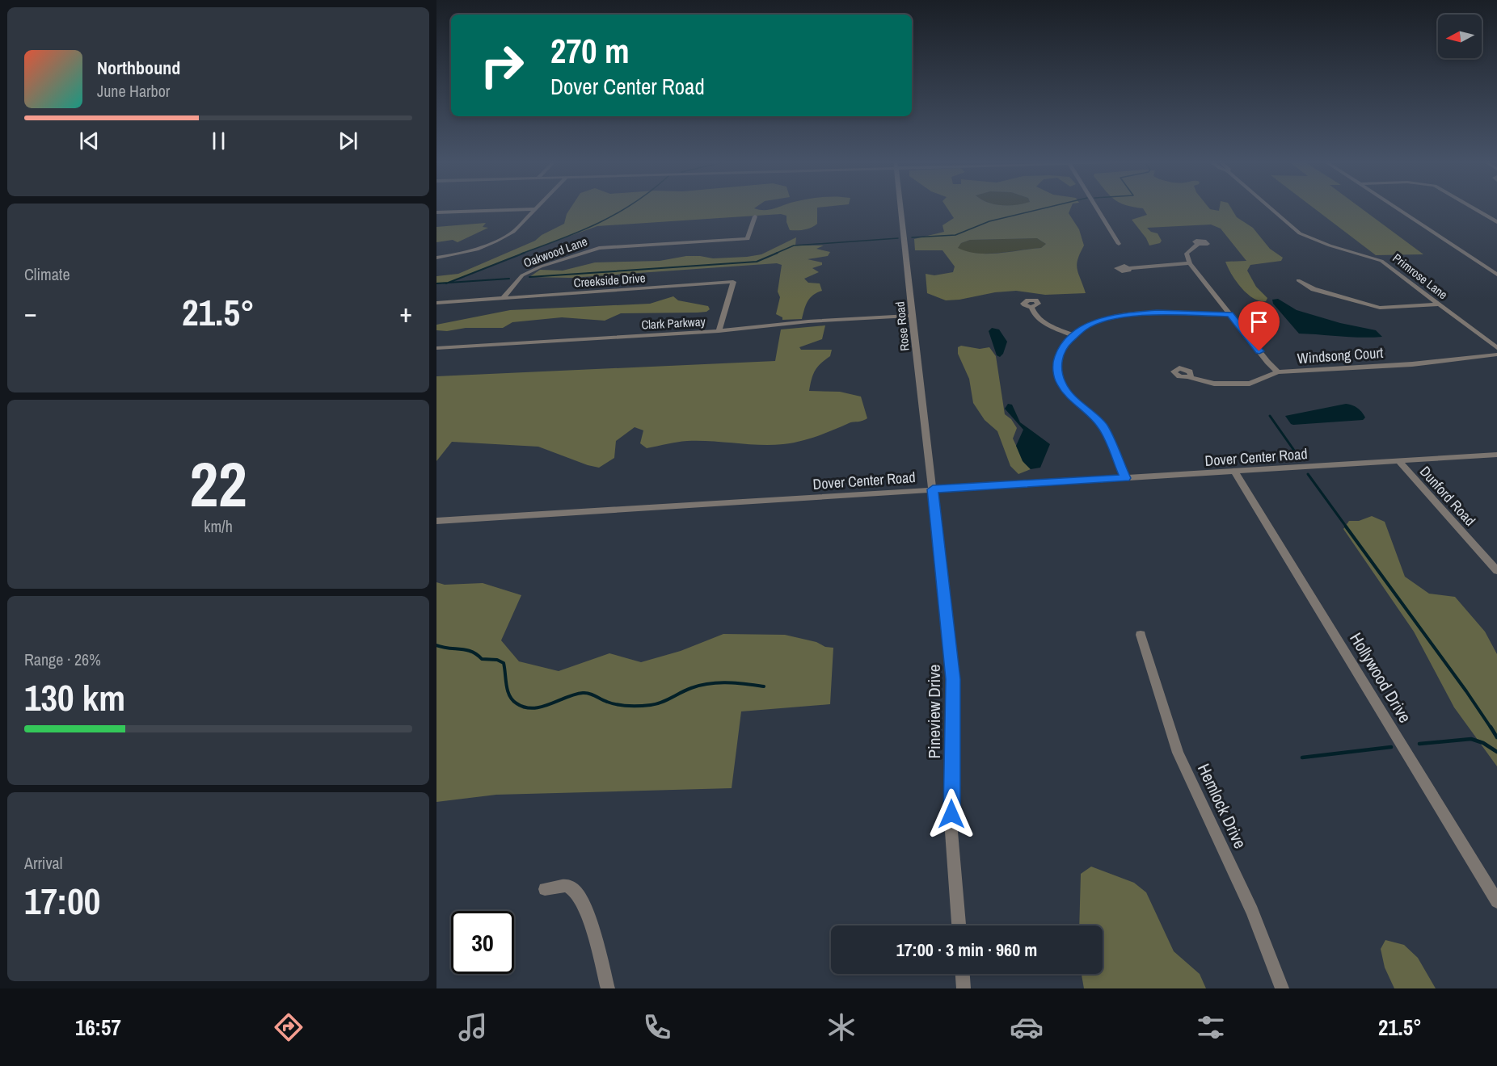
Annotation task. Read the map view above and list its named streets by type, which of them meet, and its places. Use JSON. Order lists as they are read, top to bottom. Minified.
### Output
{"streets":{"street":["Oakwood Lane","Primrose Lane","Creekside Drive","Clark Parkway","Rose Road","Windsong Court","Dover Center Road","Dunford Road","Hollywood Drive","Pineview Drive","Hemlock Drive"]},"crossings":[["Oakwood Lane","Creekside Drive"],["Creekside Drive","Clark Parkway"],["Clark Parkway","Rose Road"],["Rose Road","Dover Center Road"],["Rose Road","Pineview Drive"],["Dover Center Road","Dunford Road"],["Dover Center Road","Hollywood Drive"],["Dover Center Road","Pineview Drive"]],"north":"left","page":{"turn":["270 m","Dover Center Road"],"song":["Northbound","June Harbor"],"tile":["Climate",["22","km/h"],["Range · 26%","130 km"],["Arrival","17:00"]],"heat":["−","21.5°","+"],"limit":"30","trip":"17:00 · 3 min · 960 m","tabs":["16:57","21.5°"]}}
